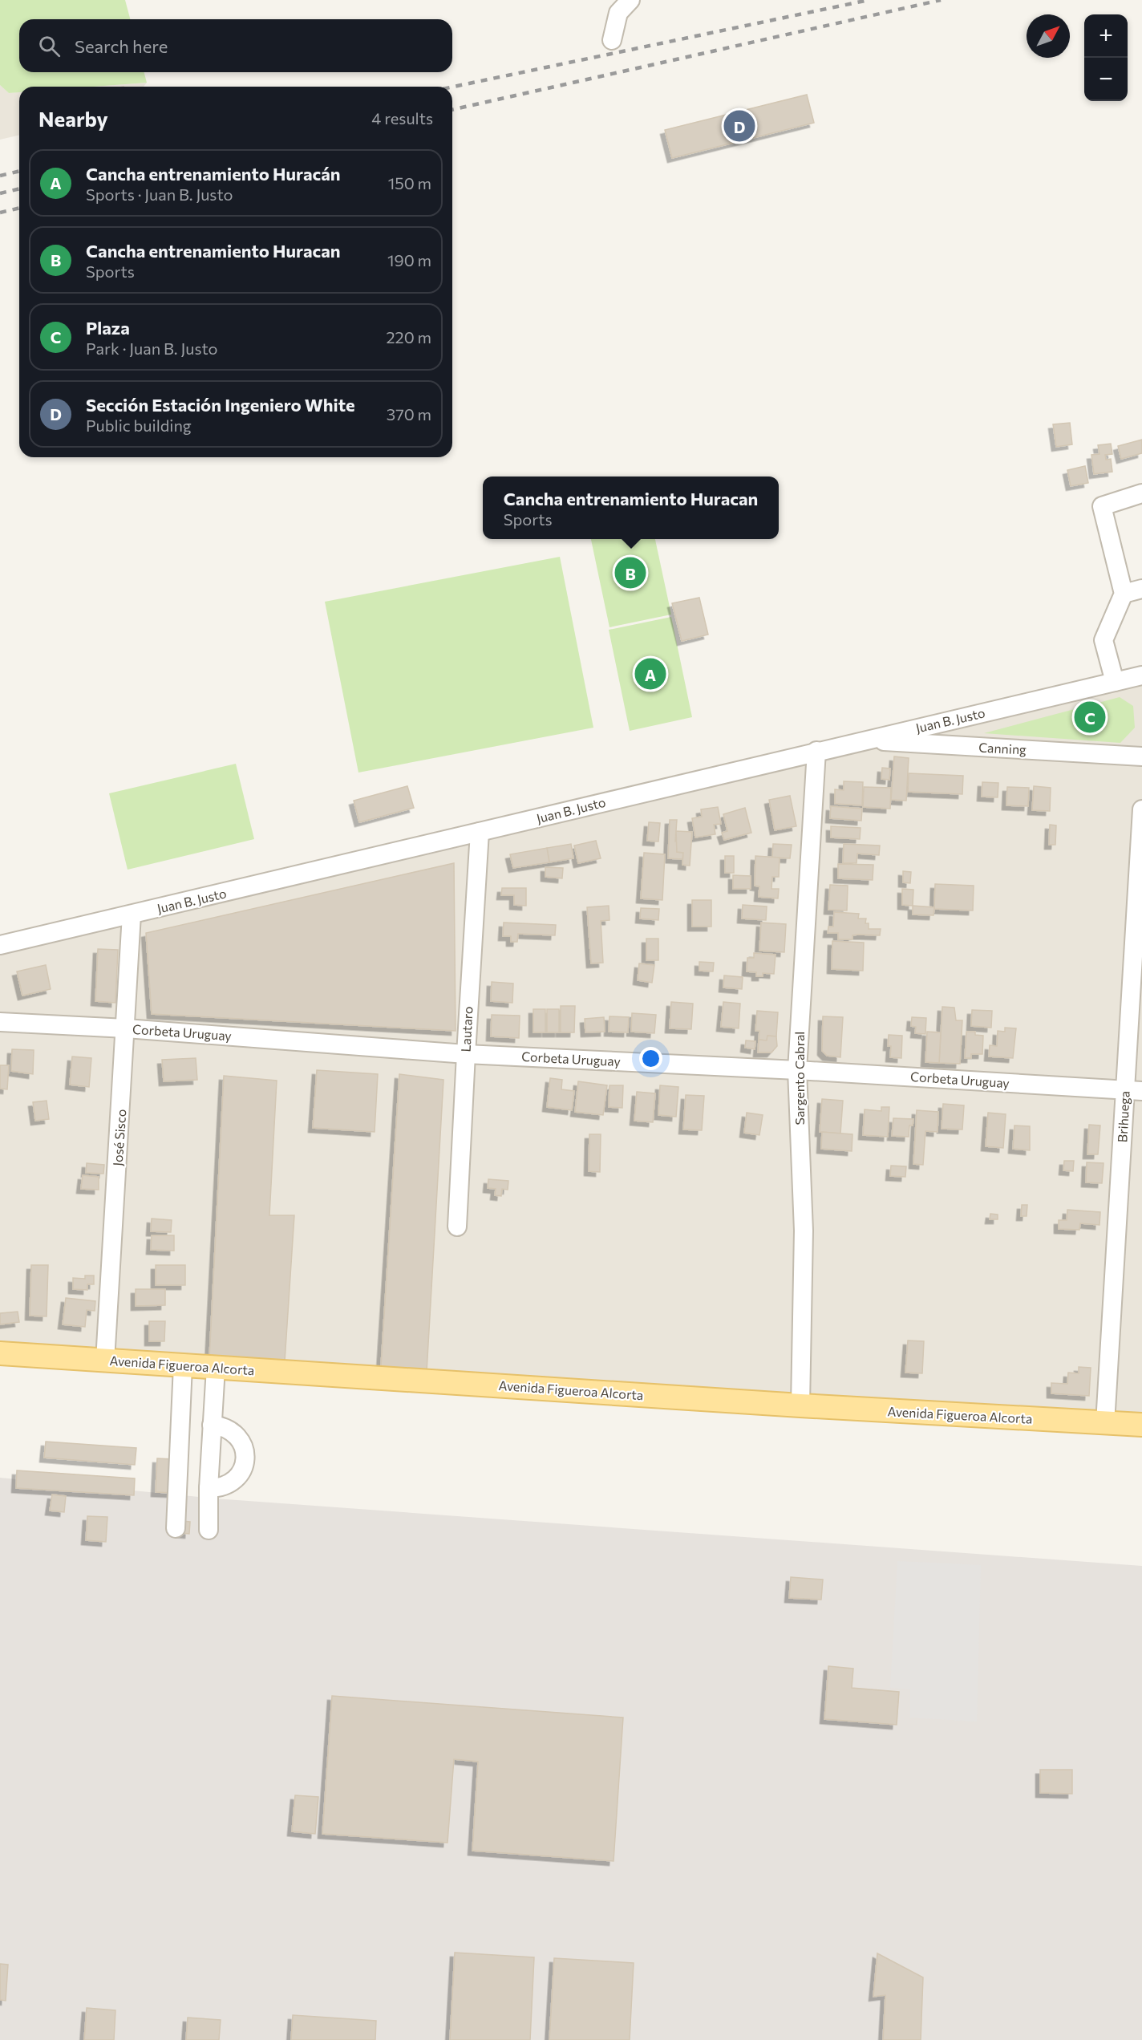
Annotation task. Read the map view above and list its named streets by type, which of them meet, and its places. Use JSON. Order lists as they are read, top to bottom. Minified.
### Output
{"streets":{"main road":["Avenida Figueroa Alcorta"],"street":["Juan B. Justo","Canning","Lautaro","Corbeta Uruguay","Sargento Cabral","Brihuega","José Sisco"]},"crossings":[["Juan B. Justo","Canning"],["Juan B. Justo","Lautaro"],["Juan B. Justo","Sargento Cabral"],["Juan B. Justo","José Sisco"],["Lautaro","Corbeta Uruguay"],["Corbeta Uruguay","Sargento Cabral"],["Corbeta Uruguay","Brihuega"],["Corbeta Uruguay","José Sisco"],["Sargento Cabral","Avenida Figueroa Alcorta"],["Brihuega","Avenida Figueroa Alcorta"],["José Sisco","Avenida Figueroa Alcorta"]],"north":"top right","page":{"map_buttons":["+","−"],"search":"Search here","heading":["Nearby","4 results"],"pins":["D","B","A","C"],"list":[{"mark":"A","name":"Cancha entrenamiento Huracán","note":"Sports · Juan B. Justo","value":"150 m"},{"mark":"B","name":"Cancha entrenamiento Huracan","note":"Sports","value":"190 m"},{"mark":"C","name":"Plaza","note":"Park · Juan B. Justo","value":"220 m"},{"mark":"D","name":"Sección Estación Ingeniero White","note":"Public building","value":"370 m"}],"popup":["Cancha entrenamiento Huracan","Sports"]}}
